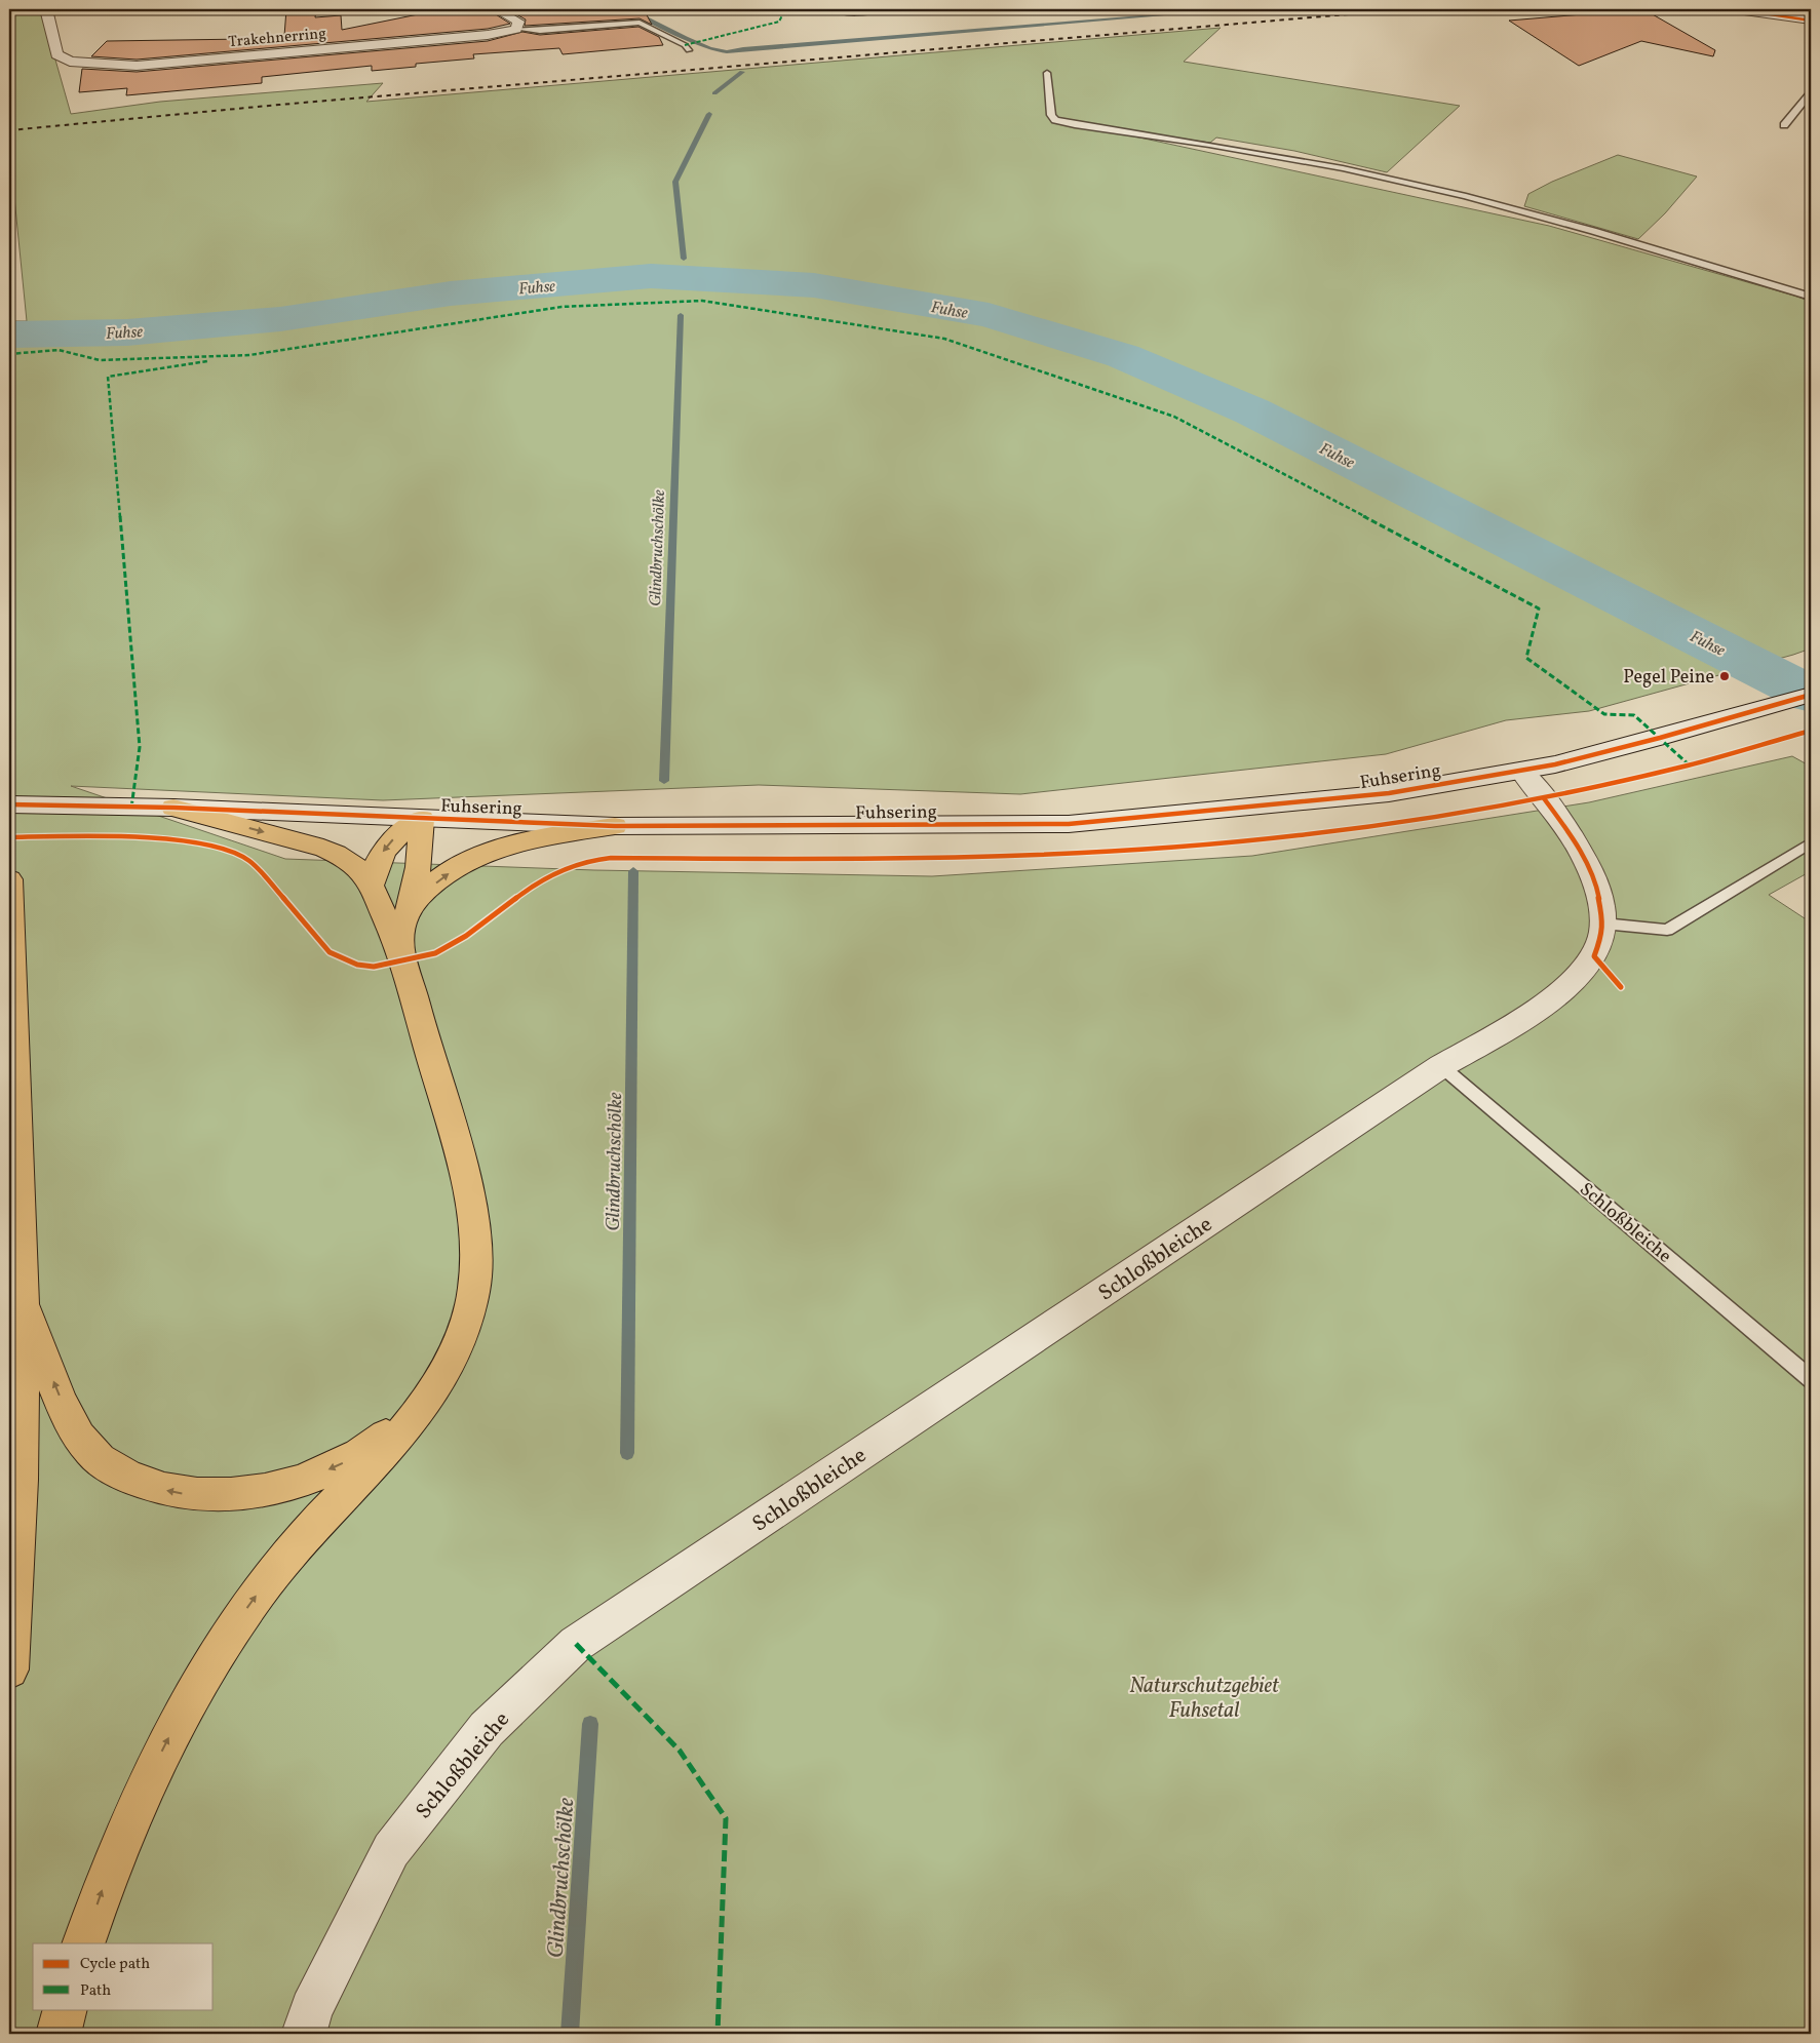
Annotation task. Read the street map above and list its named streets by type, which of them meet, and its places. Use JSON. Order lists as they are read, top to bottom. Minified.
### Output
{"streets":{"street":["Trakehnerring","Fuhsering","Schloßbleiche"]},"crossings":[["Fuhsering","Schloßbleiche"]],"water":["Fuhse","Glindbruchschölke"],"parks":["Naturschutzgebiet Fuhsetal"],"places":["Pegel Peine"],"legend":["Cycle path","Path"]}
